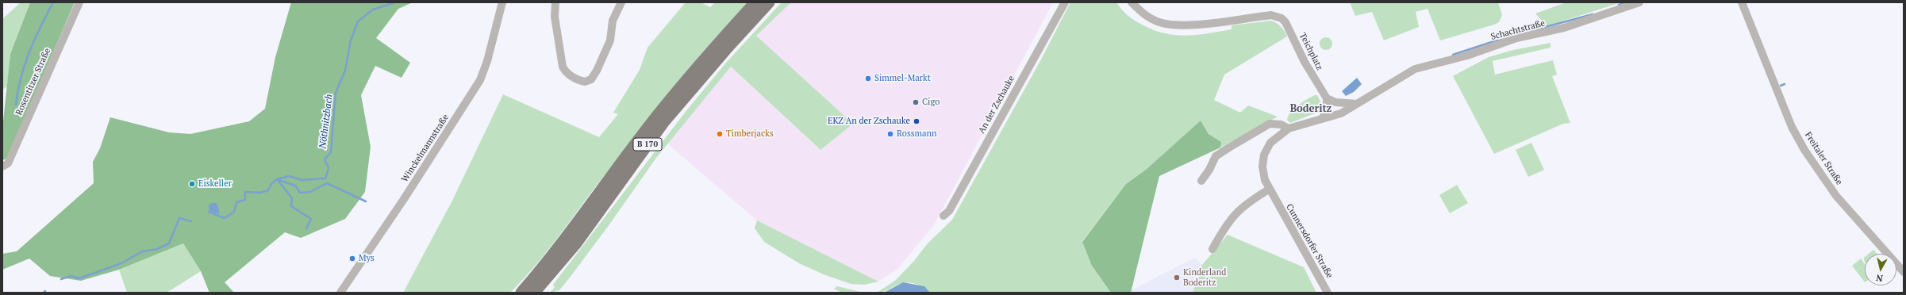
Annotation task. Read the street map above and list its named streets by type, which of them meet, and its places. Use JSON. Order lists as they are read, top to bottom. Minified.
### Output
{"streets":{"main road":["B 170"],"street":["Schachtstraße","Teichplatz","Rosentitzer Straße","An der Zschauke","Winckelmannstraße","Freitaler Straße","Cunnersdorfer Straße"]},"districts":["Boderitz"],"water":["Nöthnitzbach"],"places":["Simmel-Markt","Cigo","EKZ An der Zschauke","Timberjacks","Rossmann","Eiskeller","Mys","Kinderland Boderitz"],"north":"bottom"}
